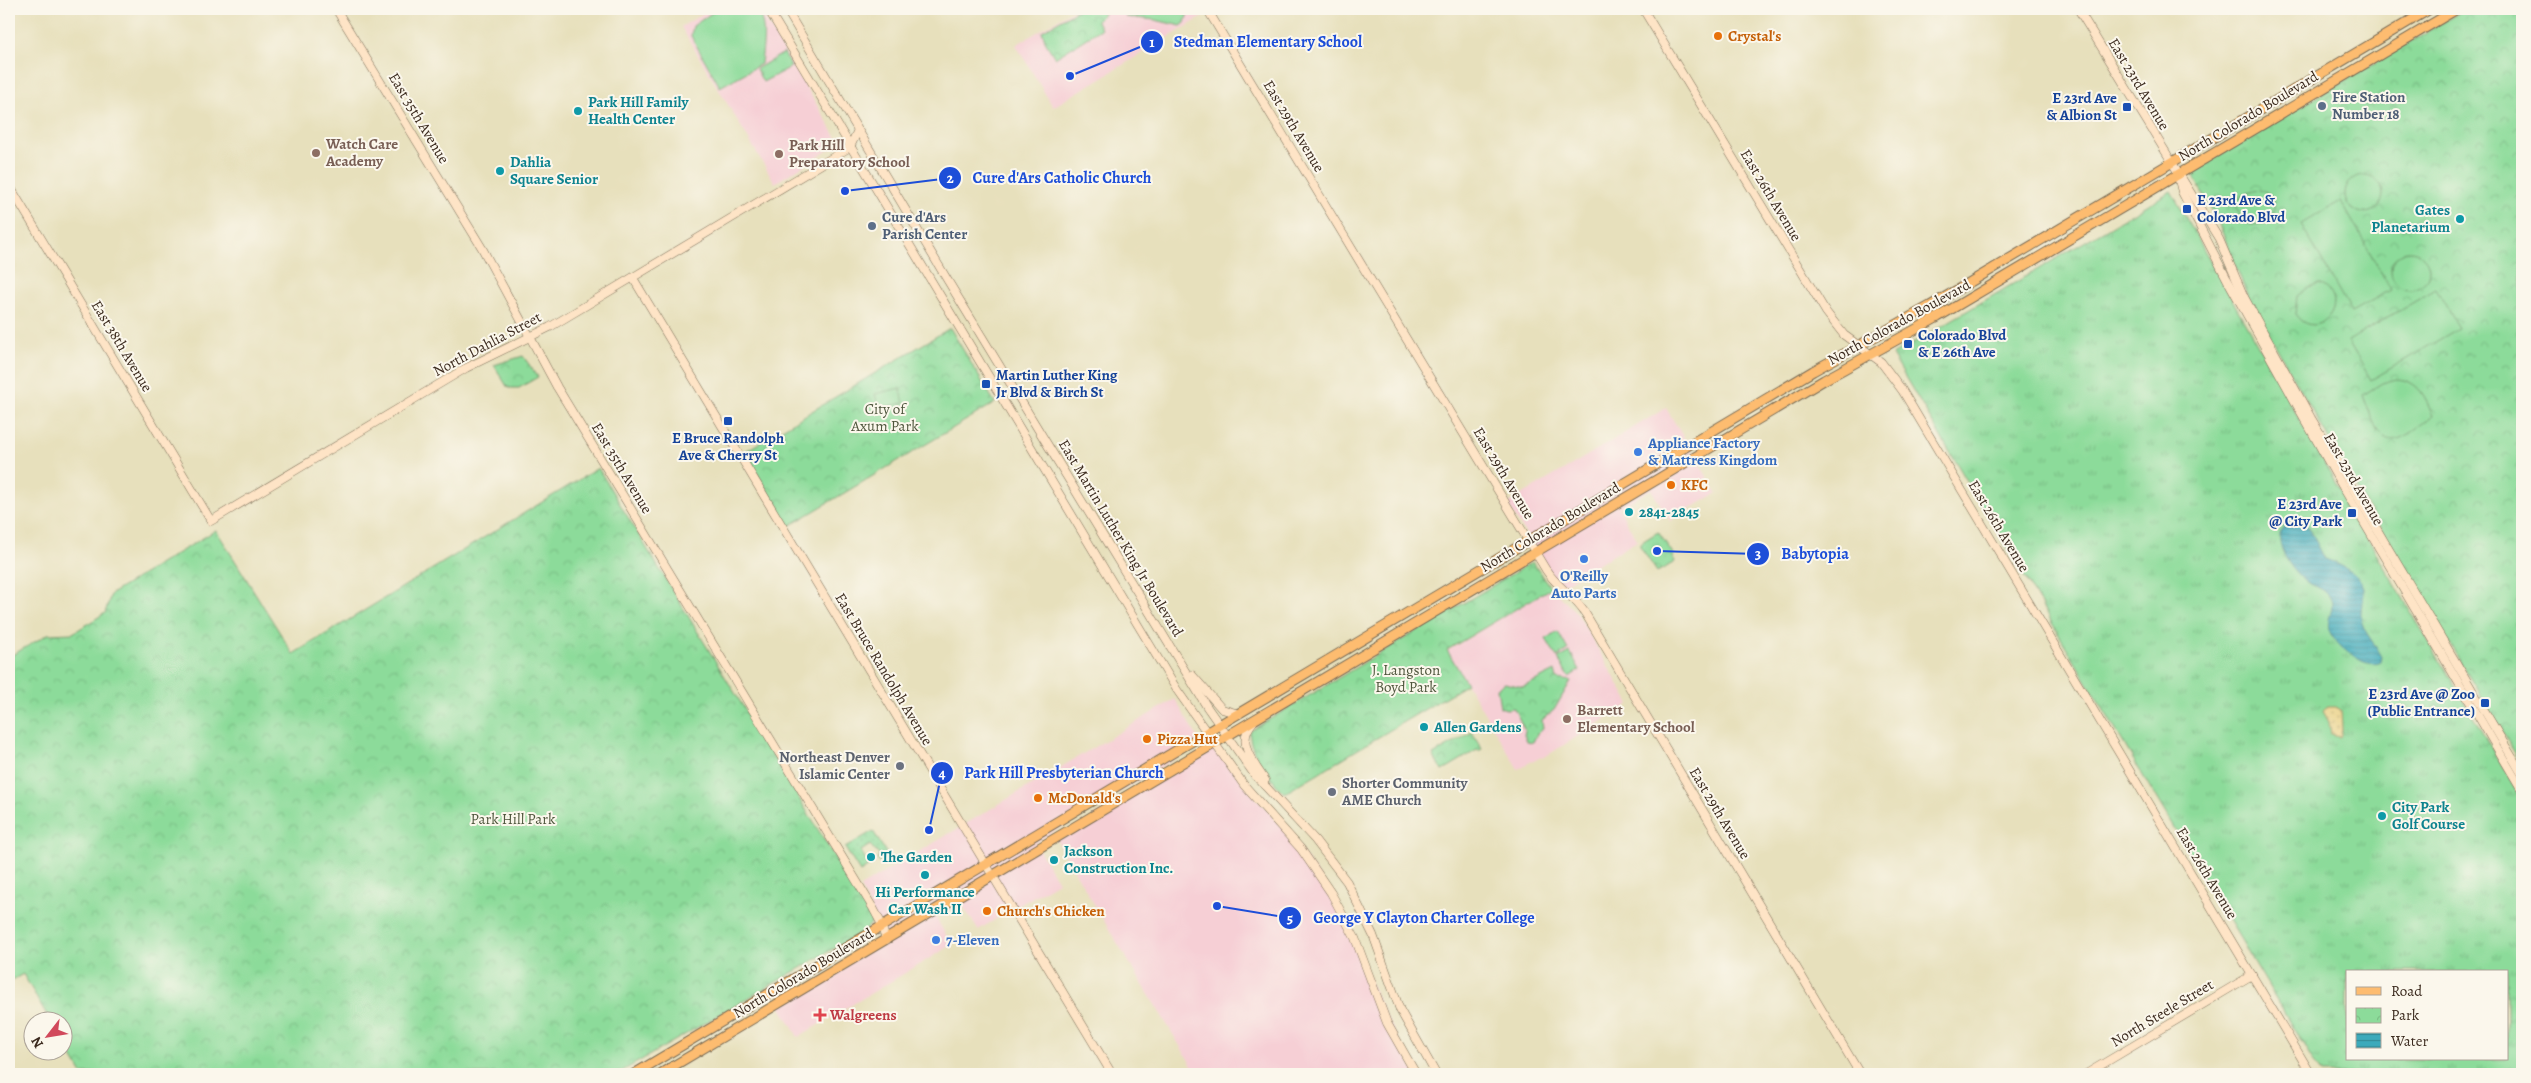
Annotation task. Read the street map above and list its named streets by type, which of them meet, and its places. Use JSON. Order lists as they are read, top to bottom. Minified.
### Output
{"streets":{"main road":["North Colorado Boulevard"],"street":["East 23rd Avenue","East 35th Avenue","East 29th Avenue","East 26th Avenue","North Dahlia Street","East 38th Avenue","East Martin Luther King Jr Boulevard","East Bruce Randolph Avenue","North Steele Street"]},"crossings":[["East 23rd Avenue","North Colorado Boulevard"],["North Colorado Boulevard","East 35th Avenue"],["North Colorado Boulevard","East 29th Avenue"],["North Colorado Boulevard","East 26th Avenue"],["North Colorado Boulevard","East Martin Luther King Jr Boulevard"],["North Colorado Boulevard","East Bruce Randolph Avenue"],["East 35th Avenue","North Dahlia Street"],["East 26th Avenue","North Steele Street"],["North Dahlia Street","East 38th Avenue"],["North Dahlia Street","East Martin Luther King Jr Boulevard"],["North Dahlia Street","East Bruce Randolph Avenue"]],"parks":["City of Axum Park","J. Langston Boyd Park","Park Hill Park"],"places":{"other":["Crystal's","Stedman Elementary School","Fire Station Number 18","Park Hill Family Health Center","Watch Care Academy","Park Hill Preparatory School","Dahlia Square Senior","Cure d'Ars Catholic Church","Gates Planetarium","Cure d'Ars Parish Center","Appliance Factory & Mattress Kingdom","KFC","2841-2845","Babytopia","O'Reilly Auto Parts","Barrett Elementary School","Allen Gardens","Pizza Hut","Northeast Denver Islamic Center","Shorter Community AME Church","McDonald's","City Park Golf Course","Park Hill Presbyterian Church","The Garden","Jackson Construction Inc.","Hi Performance Car Wash II","George Y Clayton Charter College","Church's Chicken","7-Eleven"],"transit":["E 23rd Ave & Albion St","E 23rd Ave & Colorado Blvd","Colorado Blvd & E 26th Ave","Martin Luther King Jr Blvd & Birch St","E Bruce Randolph Ave & Cherry St","E 23rd Ave @ City Park","E 23rd Ave @ Zoo (Public Entrance)"],"health":["Walgreens"]},"legend":["Road","Park","Water"],"north":"bottom left"}
